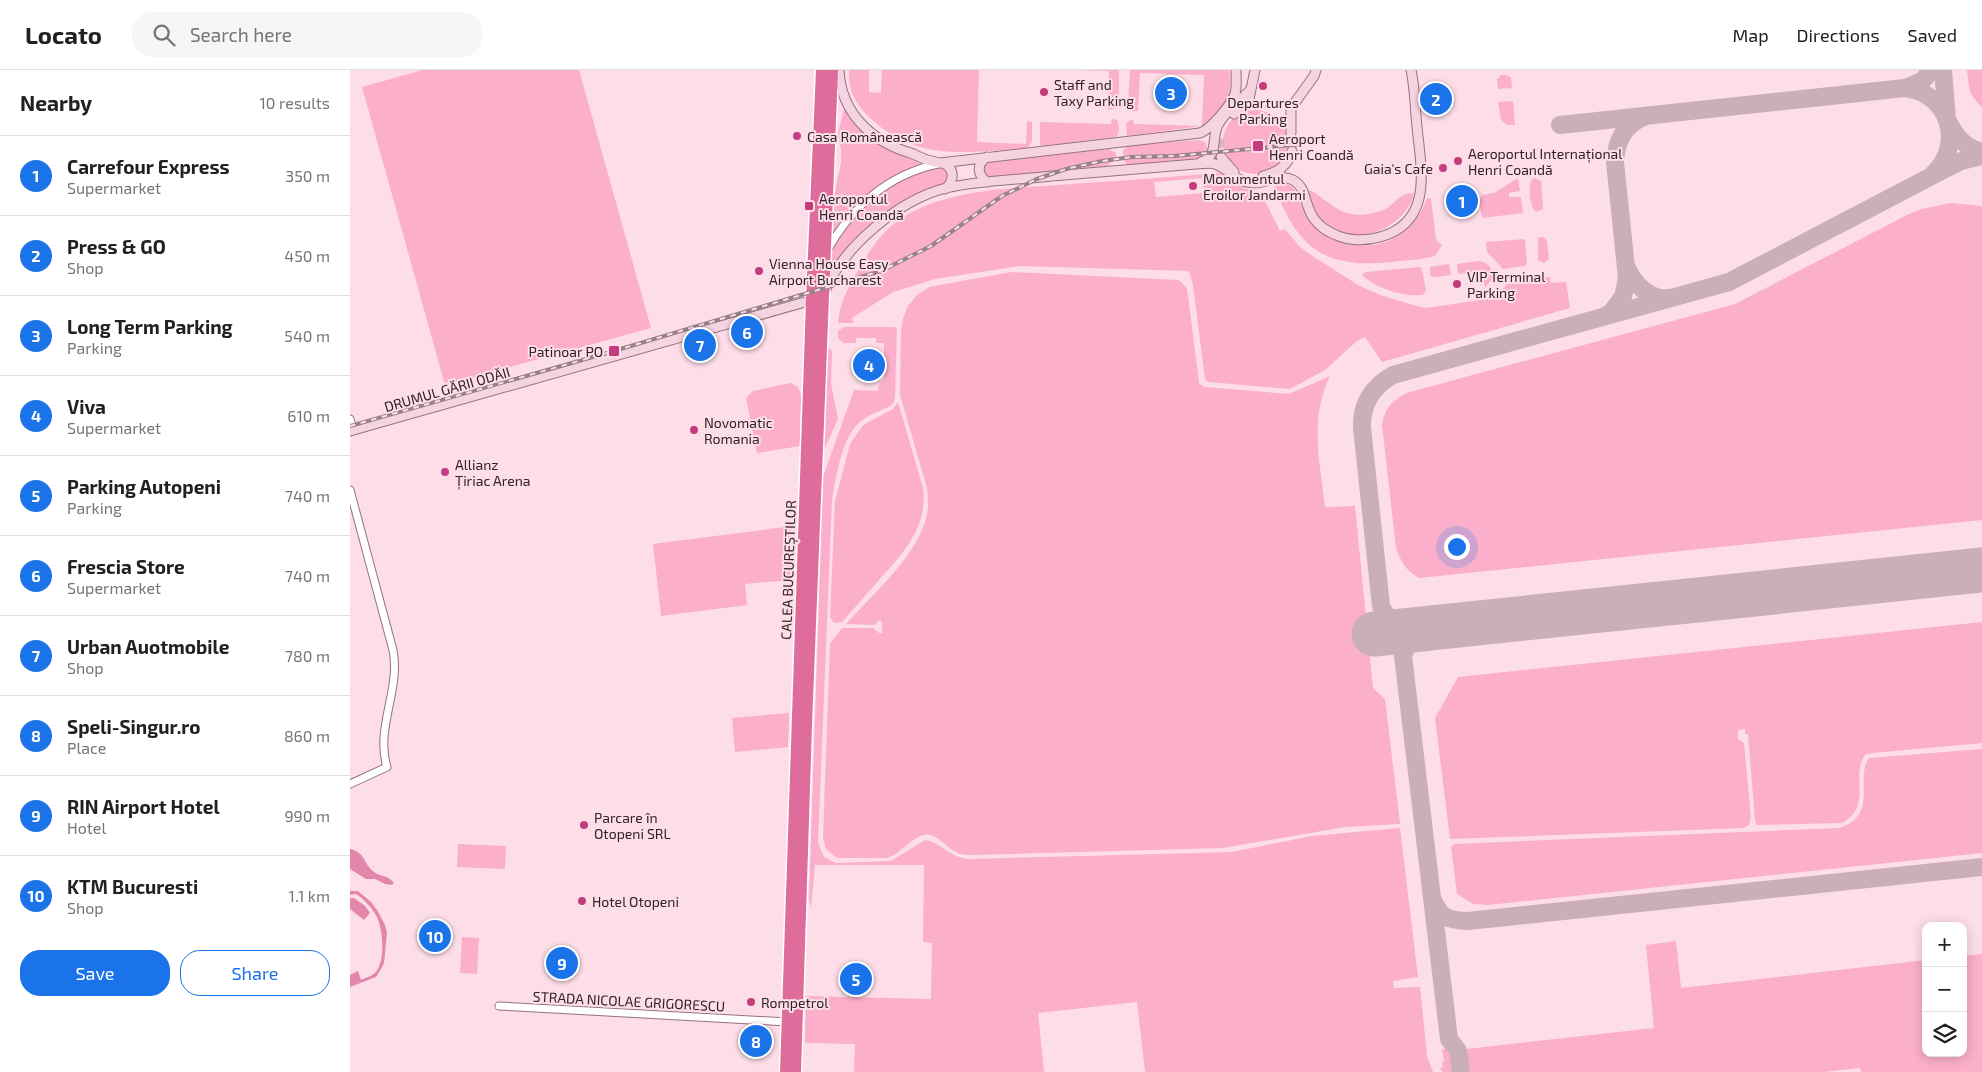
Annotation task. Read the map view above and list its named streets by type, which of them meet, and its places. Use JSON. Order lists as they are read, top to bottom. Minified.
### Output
{"streets":{"highway":["CALEA BUCUREȘTILOR"],"street":["DRUMUL GĂRII ODĂII","STRADA NICOLAE GRIGORESCU"]},"crossings":[["DRUMUL GĂRII ODĂII","CALEA BUCUREȘTILOR"],["CALEA BUCUREȘTILOR","STRADA NICOLAE GRIGORESCU"]],"places":{"other":["Departures Parking","Staff and Taxy Parking","Casa Românească","Aeroportul Internațional Henri Coandă","Gaia's Cafe","Monumentul Eroilor Jandarmi","Vienna House Easy Airport Bucharest","VIP Terminal Parking","Novomatic Romania","Allianz Țiriac Arena","Parcare în Otopeni SRL","Hotel Otopeni","Rompetrol"],"transit":["Aeroport Henri Coandă","Aeroportul Henri Coandă","Patinoar PO"]},"page":{"header":"Locato","search":"Search here","nav":["Map","Directions","Saved"],"heading":["Nearby","10 results"],"pins":["3","2","1","6","7","4","10","9","5","8"],"list":[{"mark":"1","name":"Carrefour Express","note":"Supermarket","value":"350 m"},{"mark":"2","name":"Press & GO","note":"Shop","value":"450 m"},{"mark":"3","name":"Long Term Parking","note":"Parking","value":"540 m"},{"mark":"4","name":"Viva","note":"Supermarket","value":"610 m"},{"mark":"5","name":"Parking Autopeni","note":"Parking","value":"740 m"},{"mark":"6","name":"Frescia Store","note":"Supermarket","value":"740 m"},{"mark":"7","name":"Urban Auotmobile","note":"Shop","value":"780 m"},{"mark":"8","name":"Speli-Singur.ro","note":"Place","value":"860 m"},{"mark":"9","name":"RIN Airport Hotel","note":"Hotel","value":"990 m"},{"mark":"10","name":"KTM Bucuresti","note":"Shop","value":"1.1 km"}],"map_buttons":["+","−"],"buttons":["Save","Share"]}}
